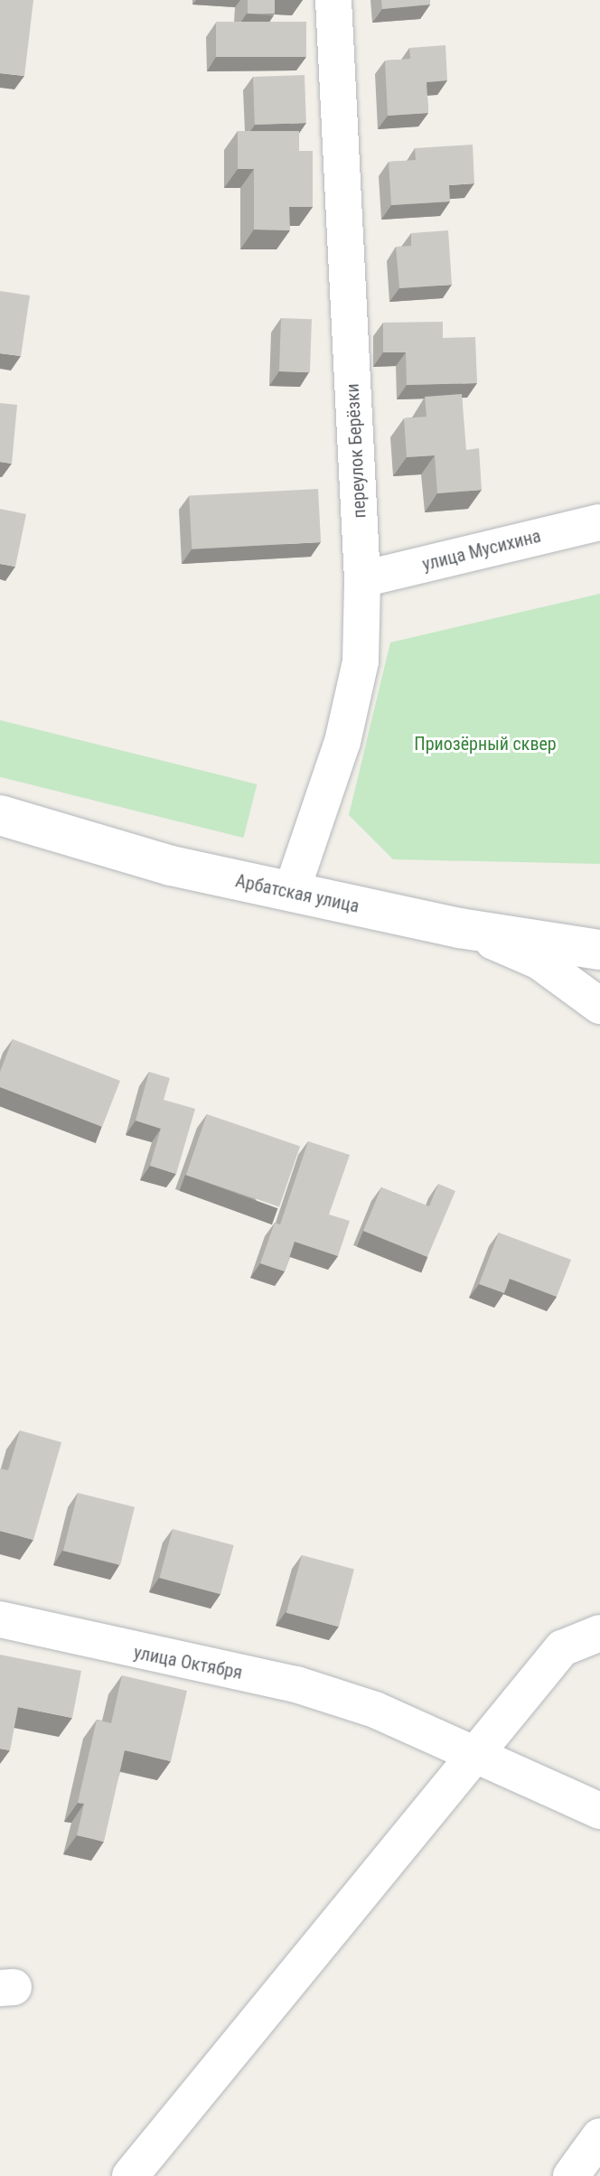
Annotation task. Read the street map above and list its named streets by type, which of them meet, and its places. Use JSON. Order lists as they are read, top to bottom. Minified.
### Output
{"streets":{"main road":["Арбатская улица"],"street":["переулок Берёзки","улица Мусихина","улица Октября"]},"crossings":[["переулок Берёзки","улица Мусихина"],["переулок Берёзки","Арбатская улица"]],"parks":["Приозёрный сквер"]}
